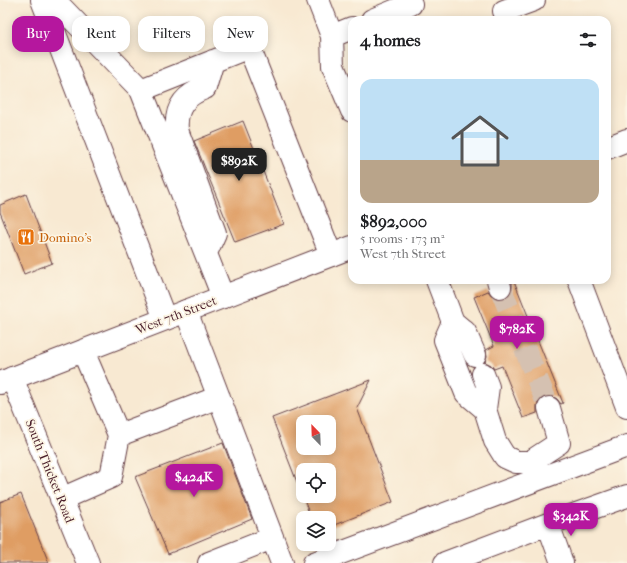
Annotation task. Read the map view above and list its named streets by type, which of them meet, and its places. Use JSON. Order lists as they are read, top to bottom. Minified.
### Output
{"streets":{"main road":["West 7th Street","South Thicket Road"]},"crossings":[["West 7th Street","South Thicket Road"]],"places":{"restaurant":["Domino's"]},"north":"top left","page":{"chip":["Buy","Rent","Filters","New"],"heading":"4 homes","list":[{"name":"$892,000","note":"5 rooms · 173 m² · West 7th Street"}],"price":["$892K","$782K","$424K","$342K"]}}
